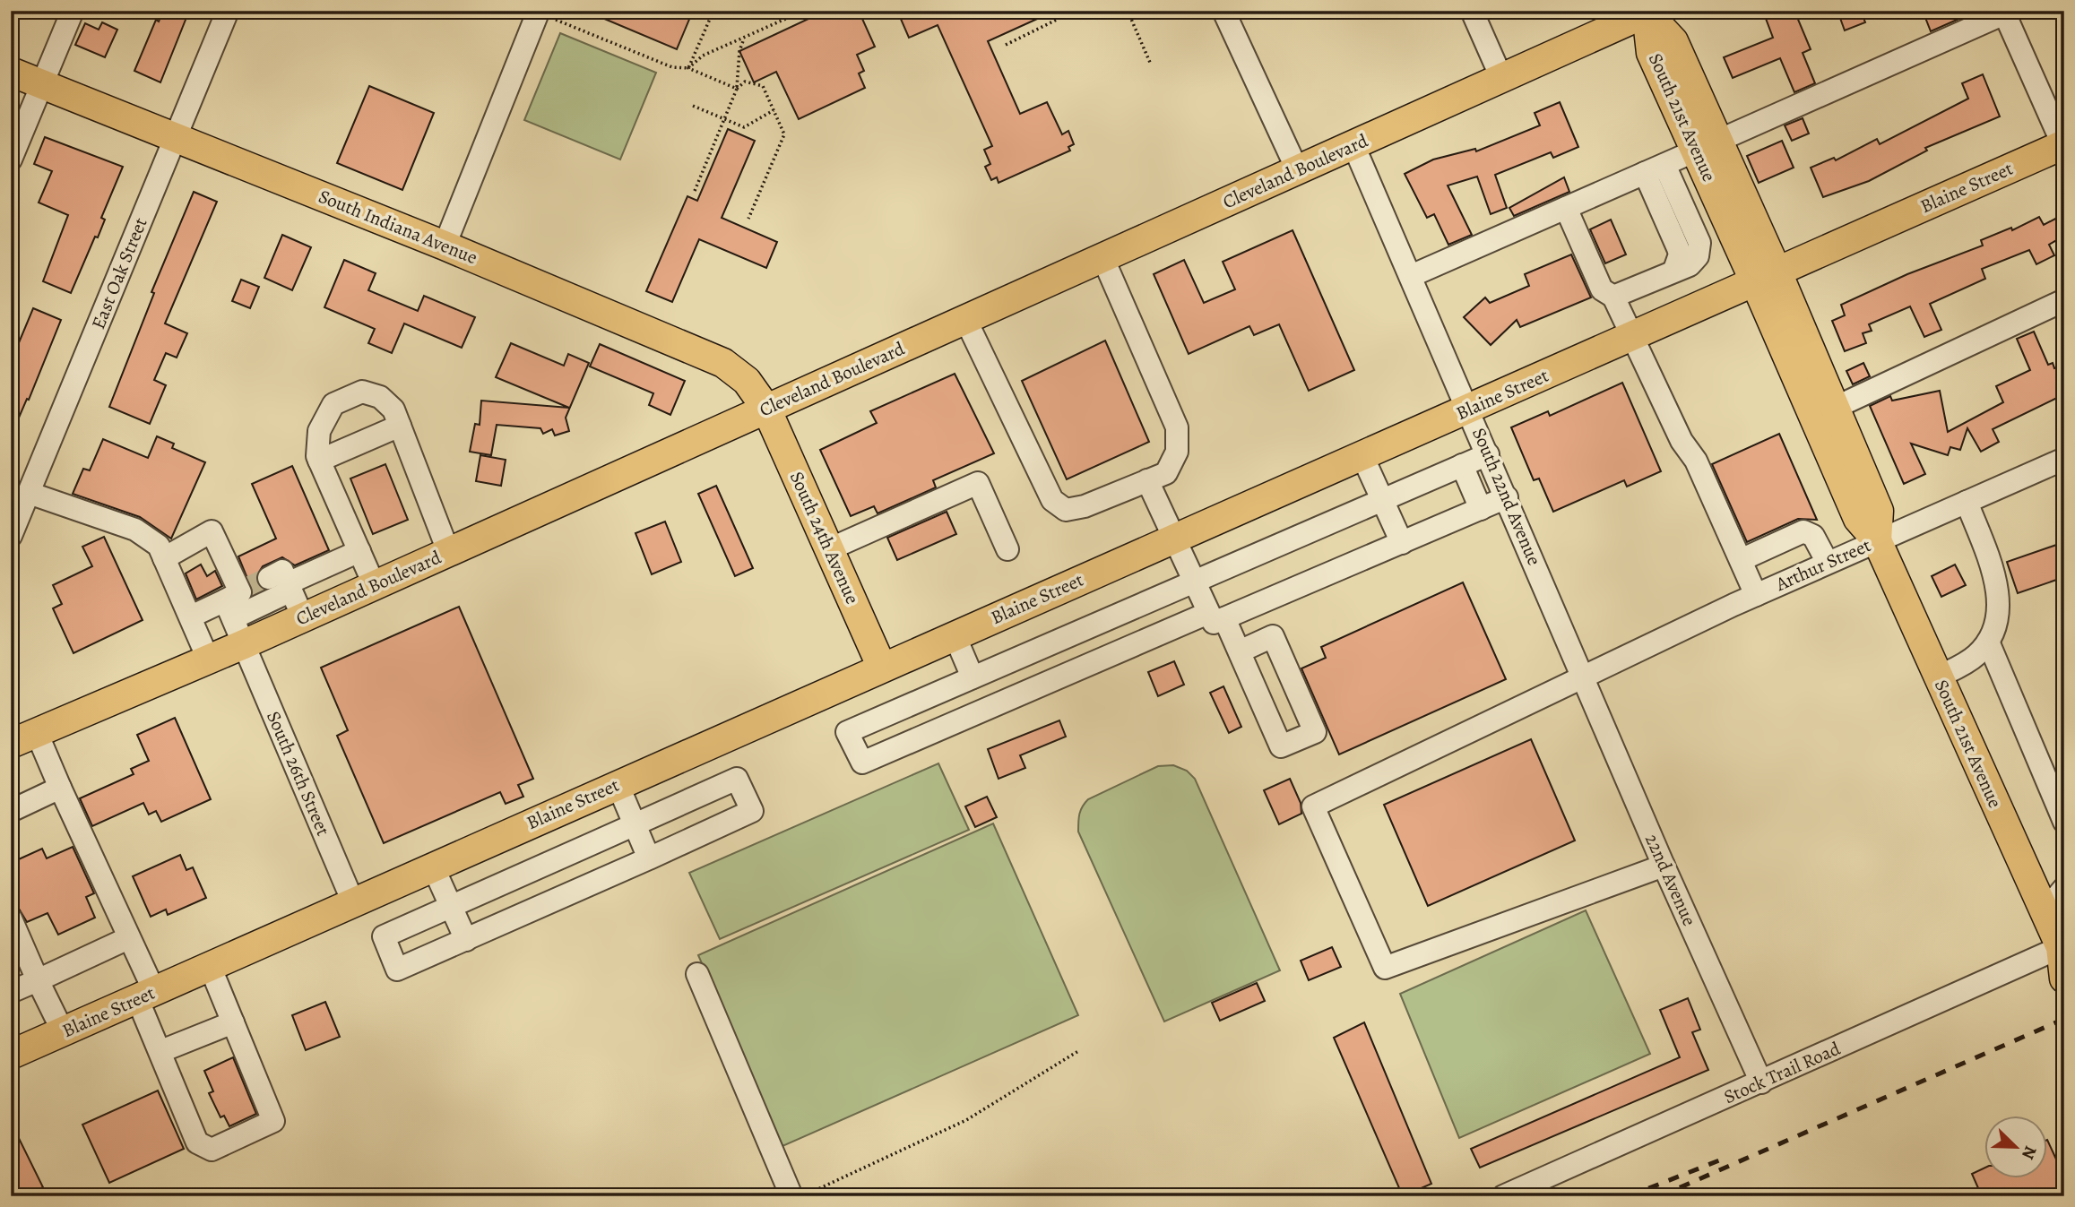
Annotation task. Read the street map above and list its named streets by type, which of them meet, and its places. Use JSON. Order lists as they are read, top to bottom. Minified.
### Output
{"streets":{"main road":["South 21st Avenue","Cleveland Boulevard","Blaine Street","South Indiana Avenue","South 24th Avenue"],"street":["East Oak Street","South 22nd Avenue","Arthur Street","South 26th Street","22nd Avenue","Stock Trail Road"]},"crossings":[["South 21st Avenue","Cleveland Boulevard"],["South 21st Avenue","Blaine Street"],["South 21st Avenue","Arthur Street"],["South 21st Avenue","Stock Trail Road"],["Cleveland Boulevard","South Indiana Avenue"],["Cleveland Boulevard","South 22nd Avenue"],["Cleveland Boulevard","South 24th Avenue"],["Cleveland Boulevard","South 26th Street"],["Blaine Street","South 22nd Avenue"],["Blaine Street","South 24th Avenue"],["Blaine Street","South 26th Street"],["South Indiana Avenue","East Oak Street"],["South Indiana Avenue","South 24th Avenue"],["South 22nd Avenue","Arthur Street"],["South 22nd Avenue","22nd Avenue"],["Arthur Street","22nd Avenue"],["22nd Avenue","Stock Trail Road"]],"north":"bottom right"}
